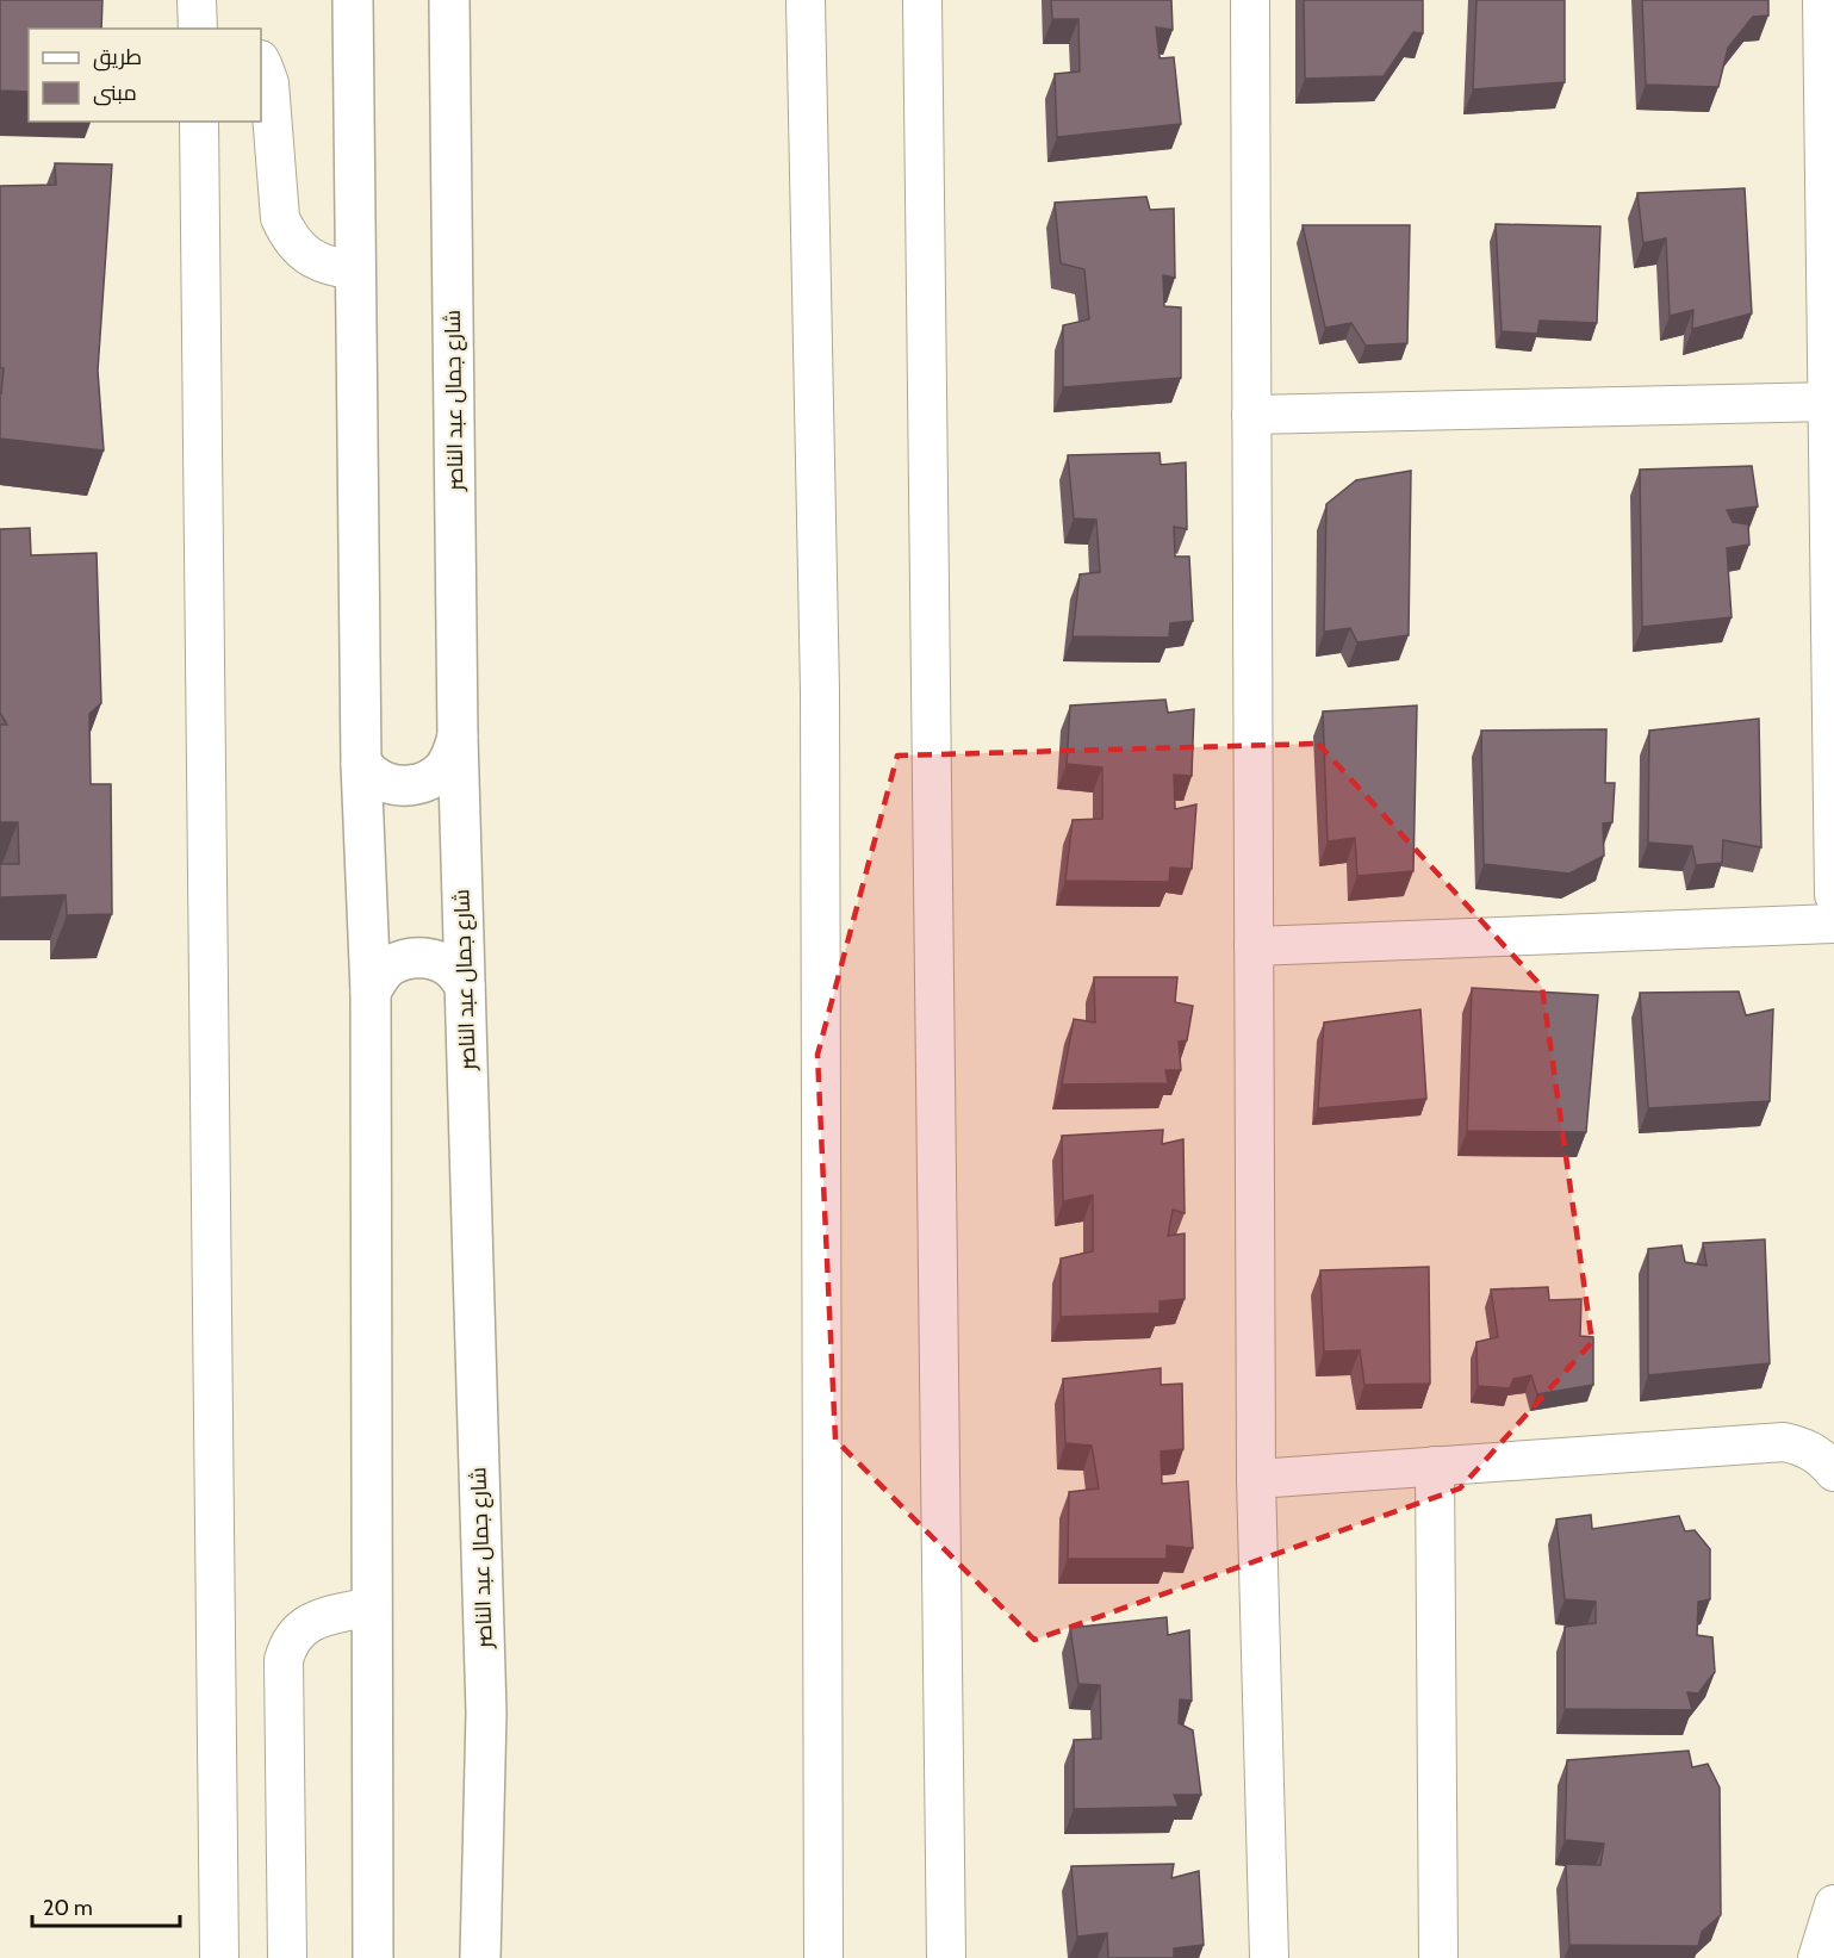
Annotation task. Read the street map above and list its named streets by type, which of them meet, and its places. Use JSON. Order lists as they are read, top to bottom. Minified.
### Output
{"streets":{"main road":["شارع جمال عبد الناصر"]},"legend":["طريق","مبنى"],"scale_bar":"20 m"}
